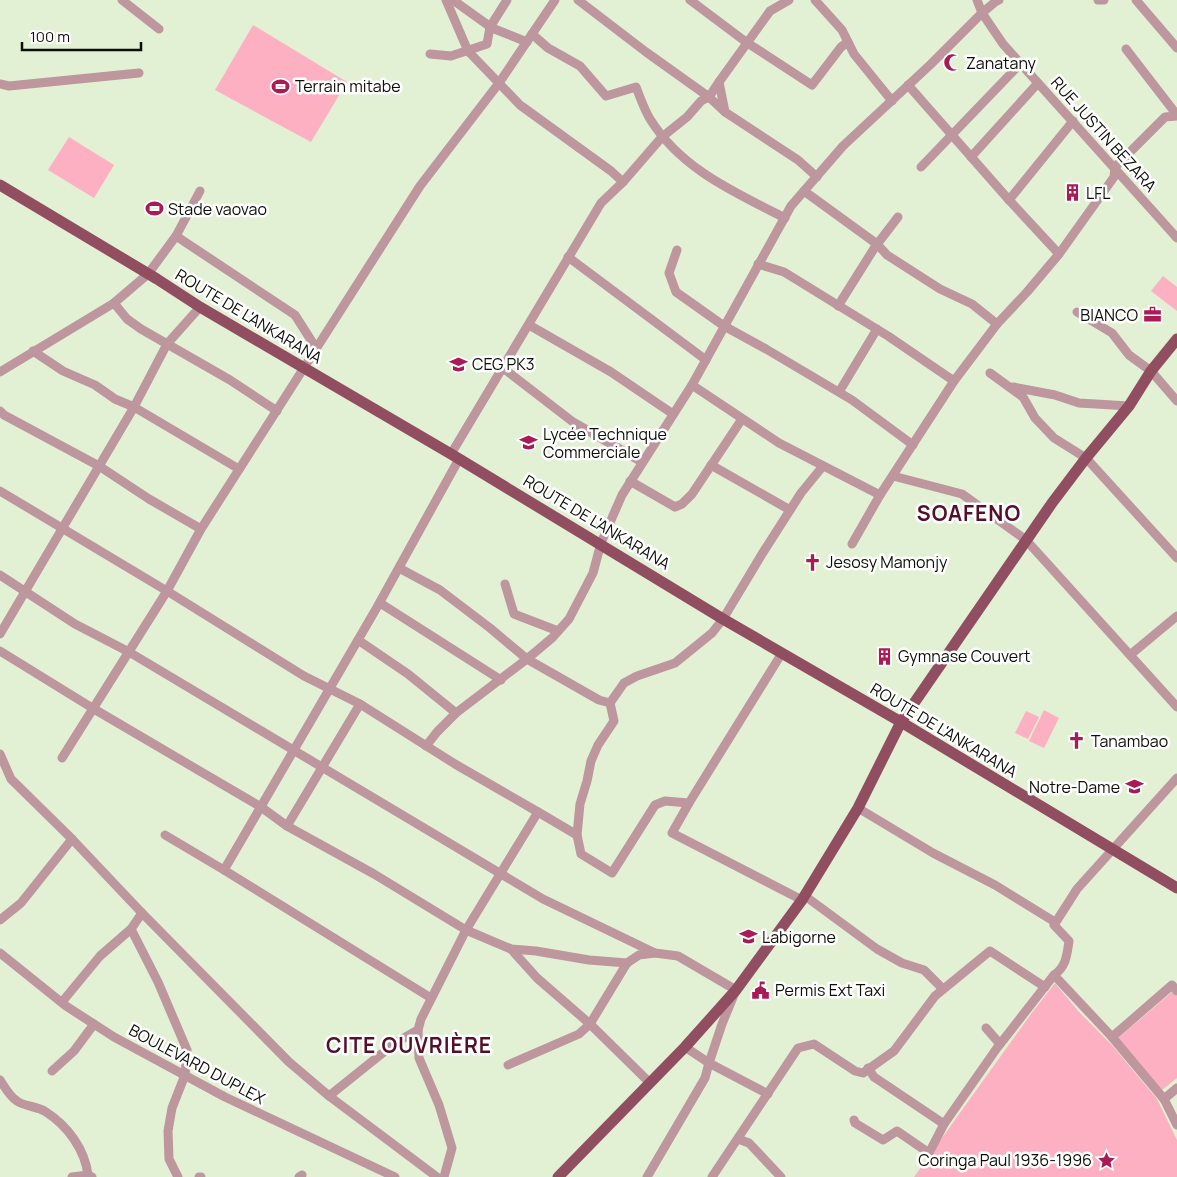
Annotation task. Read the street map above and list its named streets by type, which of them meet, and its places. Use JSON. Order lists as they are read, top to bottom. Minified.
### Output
{"streets":{"main road":["ROUTE DE L'ANKARANA"],"street":["RUE JUSTIN BEZARA","BOULEVARD DUPLEX"]},"districts":["SOAFENO","CITE OUVRIÈRE"],"places":{"mosque":["Zanatany"],"sports":["Terrain mitabe","Stade vaovao"],"building":["LFL","Gymnase Couvert"],"office":["BIANCO"],"school or university":["CEG PK3","Lycée Technique Commerciale","Notre-Dame","Labigorne"],"church":["Jesosy Mamonjy","Tanambao"],"public building":["Permis Ext Taxi"],"place":["Coringa Paul 1936-1996"]},"scale_bar":"100 m"}
